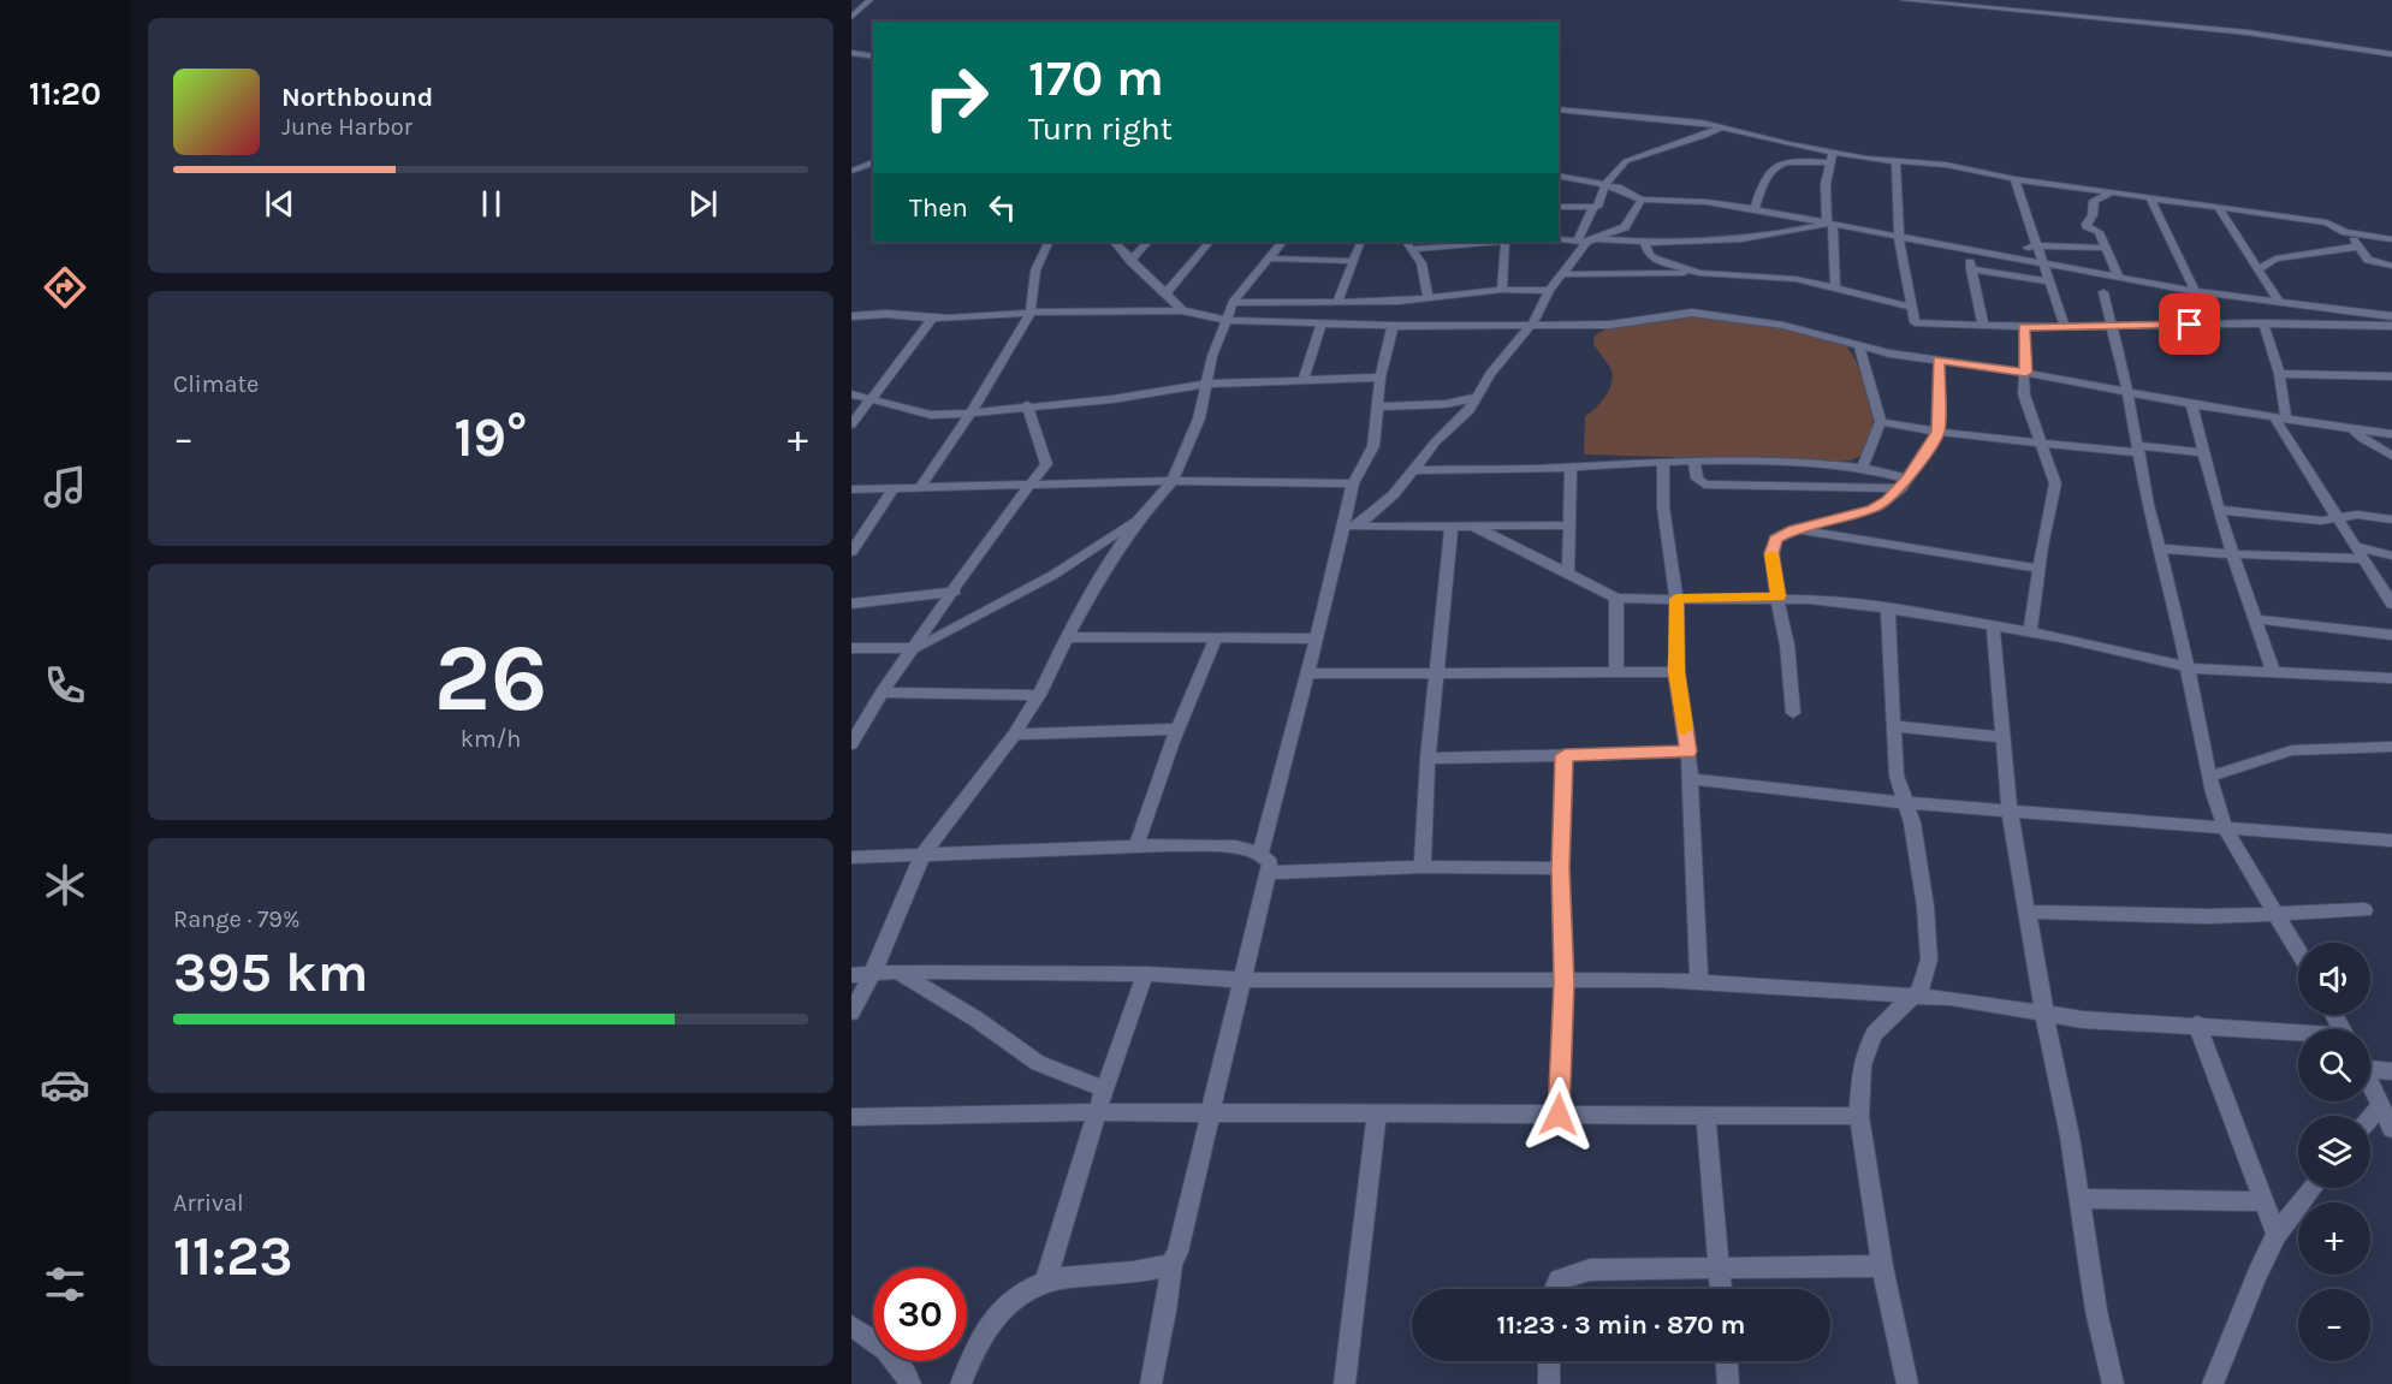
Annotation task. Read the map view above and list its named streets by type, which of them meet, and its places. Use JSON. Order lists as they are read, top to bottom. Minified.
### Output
{"page":{"tabs":"11:20","turn":["170 m","Turn right"],"song":["Northbound","June Harbor"],"then":"Then","tile":["Climate",["26","km/h"],["Range · 79%","395 km"],["Arrival","11:23"]],"heat":["−","19°","+"],"map_buttons":["+","−"],"limit":"30","trip":"11:23 · 3 min · 870 m"}}
